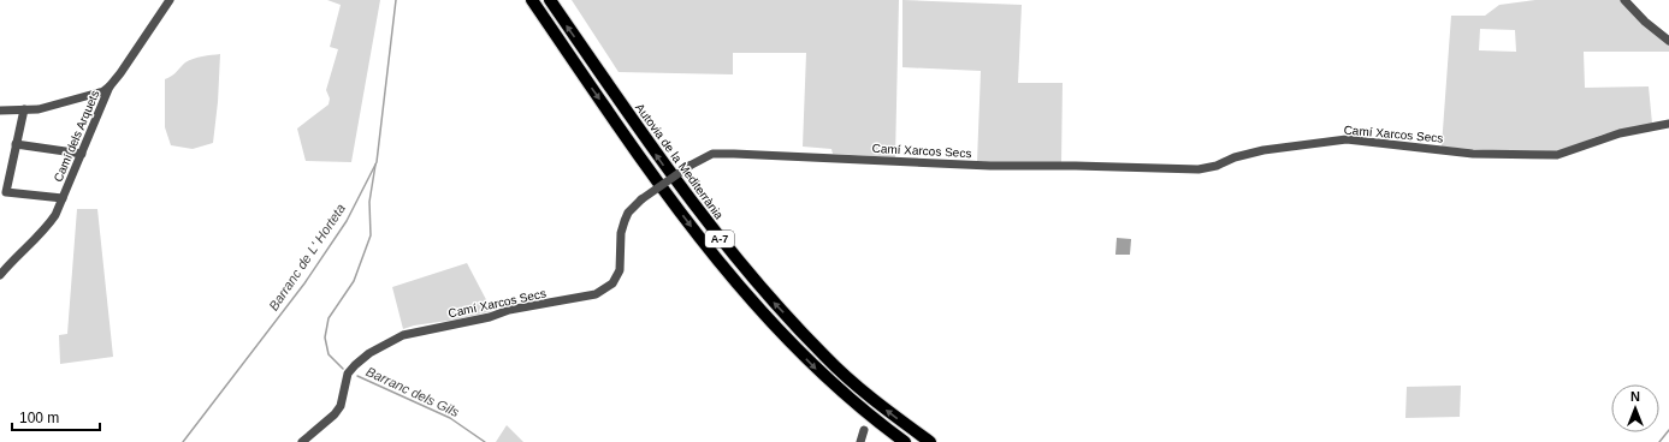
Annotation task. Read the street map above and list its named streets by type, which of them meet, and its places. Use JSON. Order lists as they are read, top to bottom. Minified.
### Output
{"streets":{"highway":["Autovia de la Mediterrània","A-7"],"street":["Camí Xarcos Secs","Camí dels Arquets"]},"water":["Barranc de L' Horteta","Barranc dels Gils"],"scale_bar":"100 m","north":"top"}
